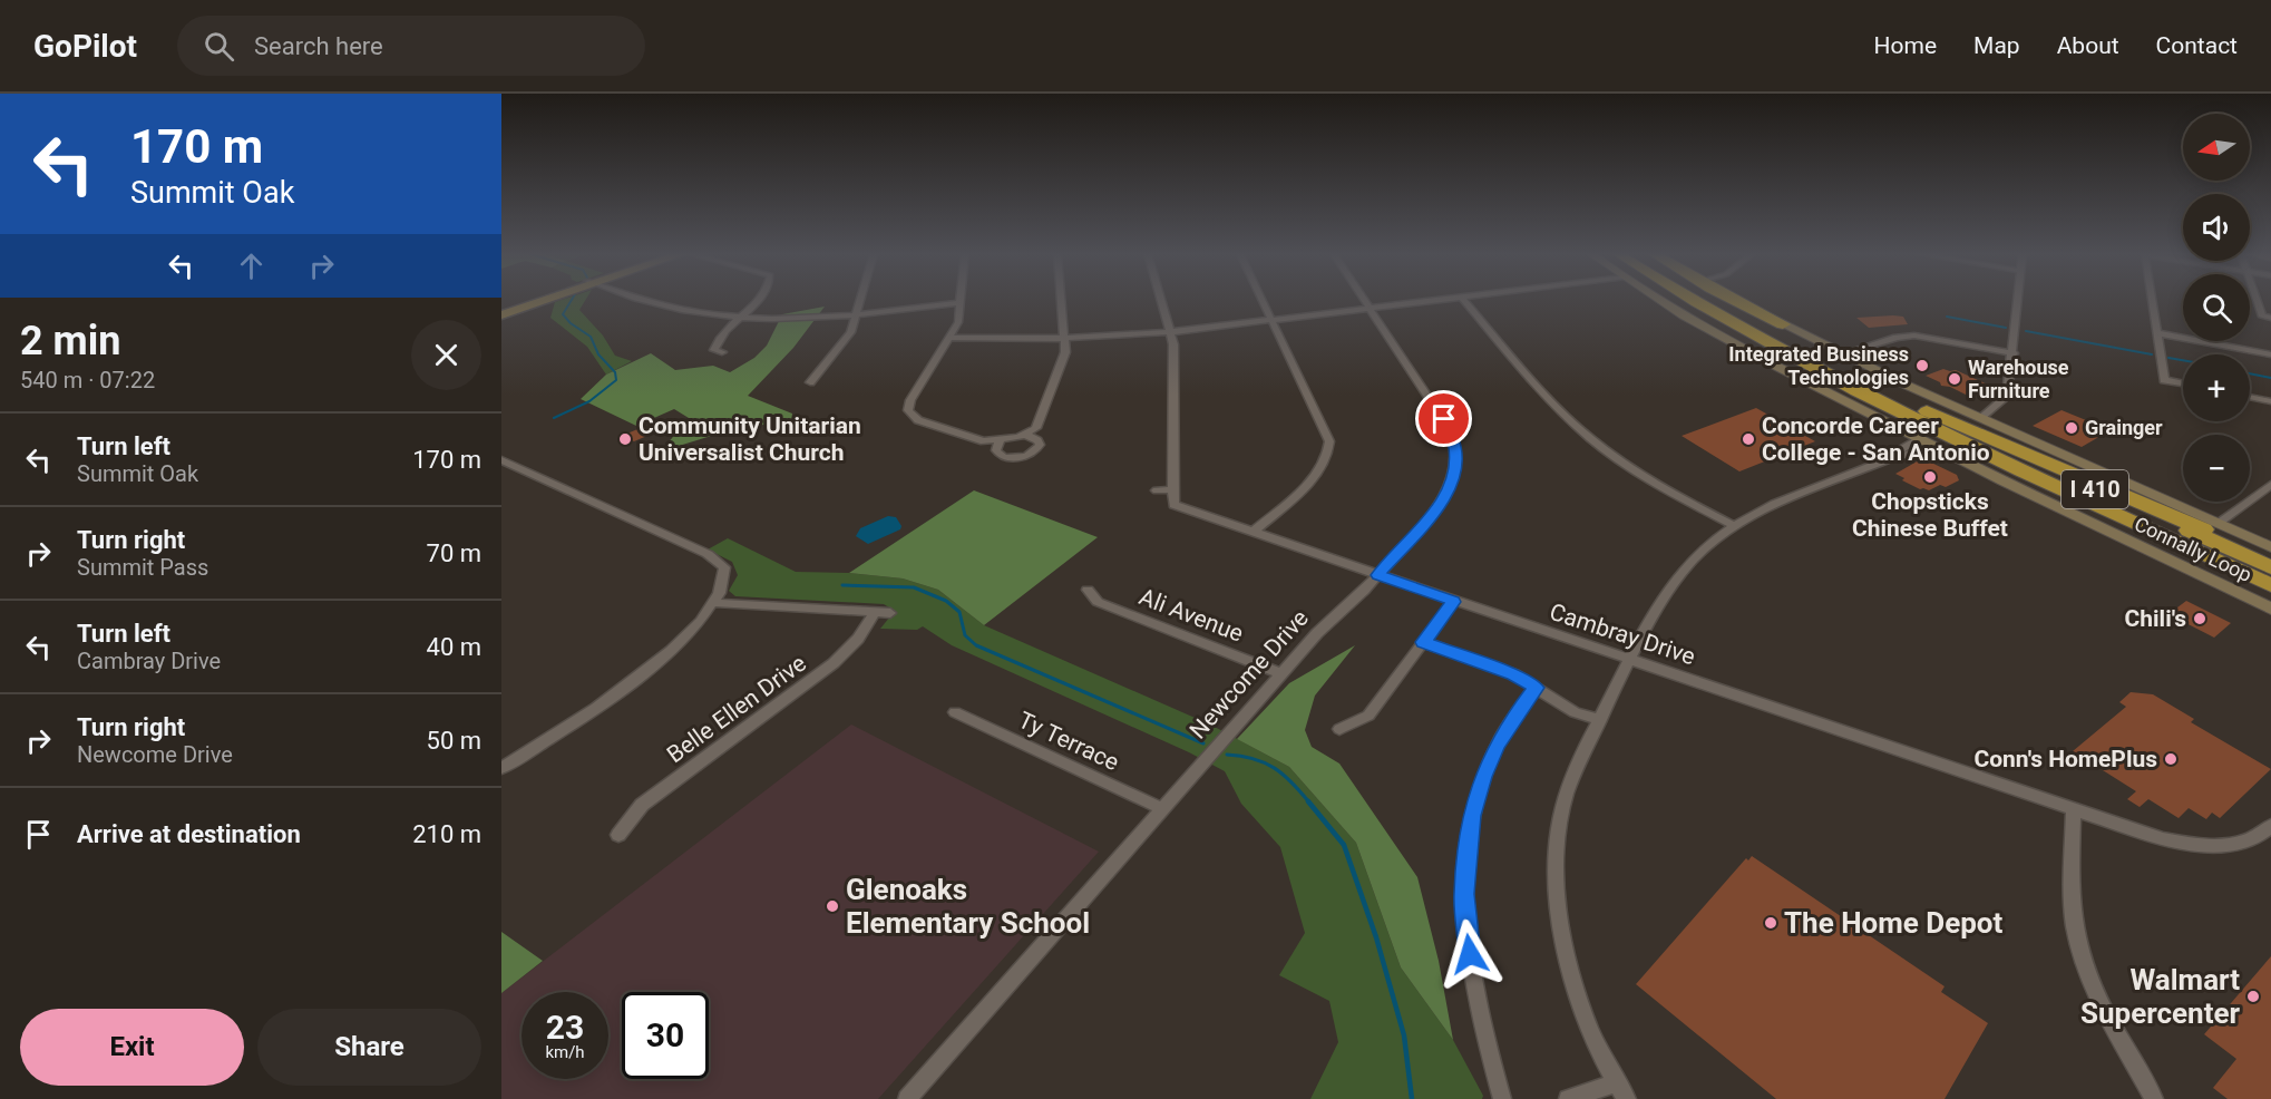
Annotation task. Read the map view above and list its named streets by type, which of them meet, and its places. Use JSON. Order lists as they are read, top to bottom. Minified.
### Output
{"streets":{"highway":["I 410","Connally Loop"],"street":["Ali Avenue","Cambray Drive","Newcome Drive","Belle Ellen Drive","Ty Terrace"]},"crossings":[["Ali Avenue","Newcome Drive"],["Cambray Drive","Newcome Drive"],["Newcome Drive","Ty Terrace"]],"places":["Integrated Business Technologies","Warehouse Furniture","Grainger","Community Unitarian Universalist Church","Concorde Career College - San Antonio","Chopsticks Chinese Buffet","Chili's","Conn's HomePlus","Glenoaks Elementary School","The Home Depot","Walmart Supercenter"],"north":"left","page":{"header":"GoPilot","search":"Search here","nav":["Home","Map","About","Contact"],"turn":["170 m","Summit Oak"],"map_buttons":["+","−"],"heading":["2 min","540 m · 07:22"],"list":[{"name":"Turn left","note":"Summit Oak","value":"170 m"},{"name":"Turn right","note":"Summit Pass","value":"70 m"},{"name":"Turn left","note":"Cambray Drive","value":"40 m"},{"name":"Turn right","note":"Newcome Drive","value":"50 m"},{"name":"Arrive at destination","value":"210 m"}],"speed":"23 km/h","limit":"30","buttons":["Exit","Share"]}}
